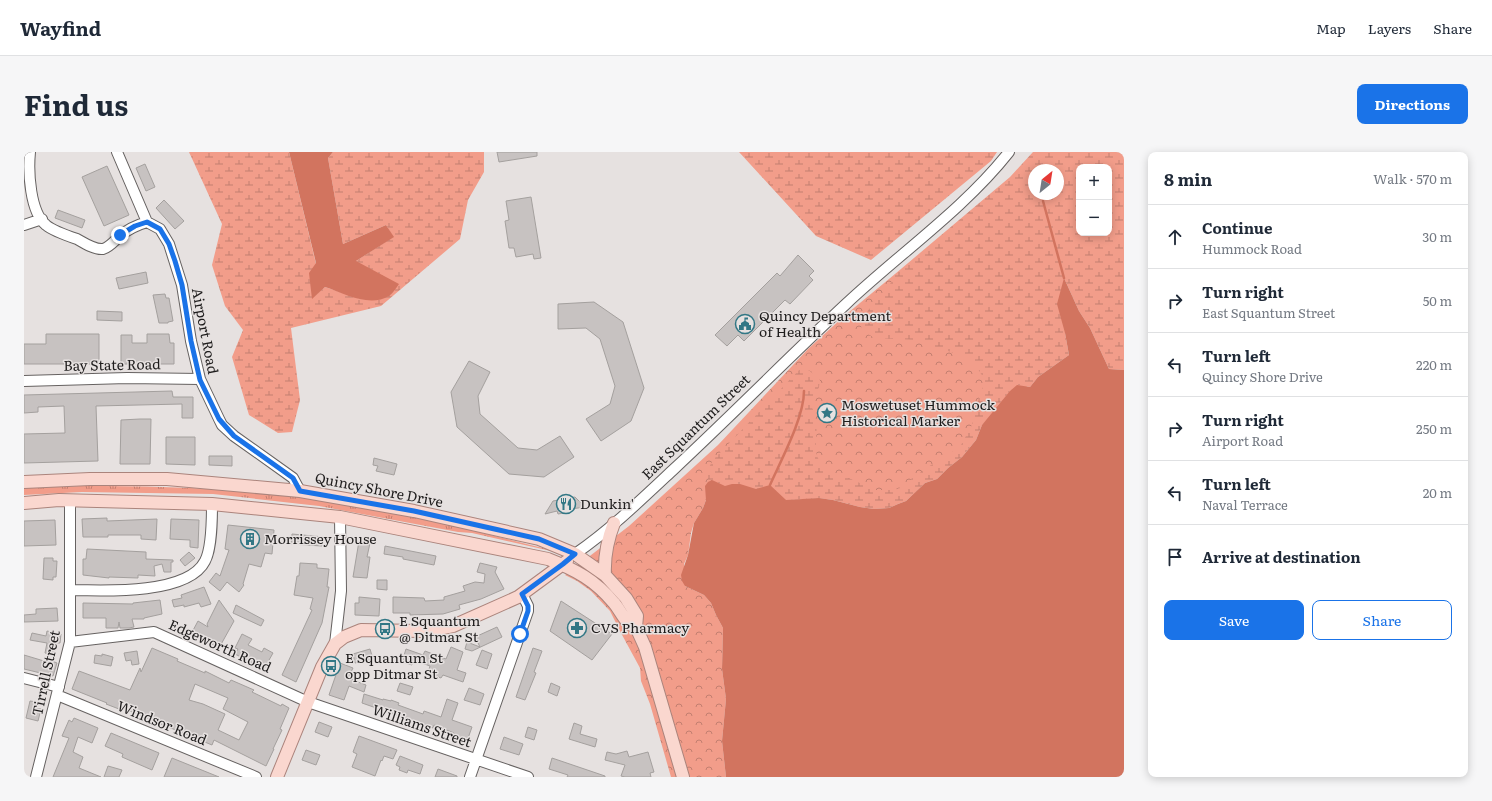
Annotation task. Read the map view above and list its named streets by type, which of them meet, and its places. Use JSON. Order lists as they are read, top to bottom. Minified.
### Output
{"streets":{"main road":["East Squantum Street","Quincy Shore Drive"],"street":["Airport Road","Bay State Road","Edgeworth Road","Tirrell Street","Windsor Road","Williams Street"]},"crossings":[["Airport Road","Bay State Road"],["Airport Road","Quincy Shore Drive"],["East Squantum Street","Quincy Shore Drive"],["East Squantum Street","Edgeworth Road"],["East Squantum Street","Williams Street"],["Quincy Shore Drive","Tirrell Street"],["Edgeworth Road","Tirrell Street"],["Edgeworth Road","Williams Street"],["Tirrell Street","Windsor Road"]],"places":{"public building":["Quincy Department of Health"],"place":["Moswetuset Hummock Historical Marker"],"restaurant":["Dunkin'"],"building":["Morrissey House"],"pharmacy":["CVS Pharmacy"],"bus stop":["E Squantum @ Ditmar St","E Squantum St opp Ditmar St"]},"north":"top right","page":{"header":"Wayfind","nav":["Map","Layers","Share"],"title":"Find us","buttons":["Directions",["Save","Share"]],"heading":["8 min","Walk · 570 m"],"map_buttons":["+","−"],"list":[["Continue","Hummock Road","30 m"],["Turn right","East Squantum Street","50 m"],["Turn left","Quincy Shore Drive","220 m"],["Turn right","Airport Road","250 m"],["Turn left","Naval Terrace","20 m"],"Arrive at destination"]}}
